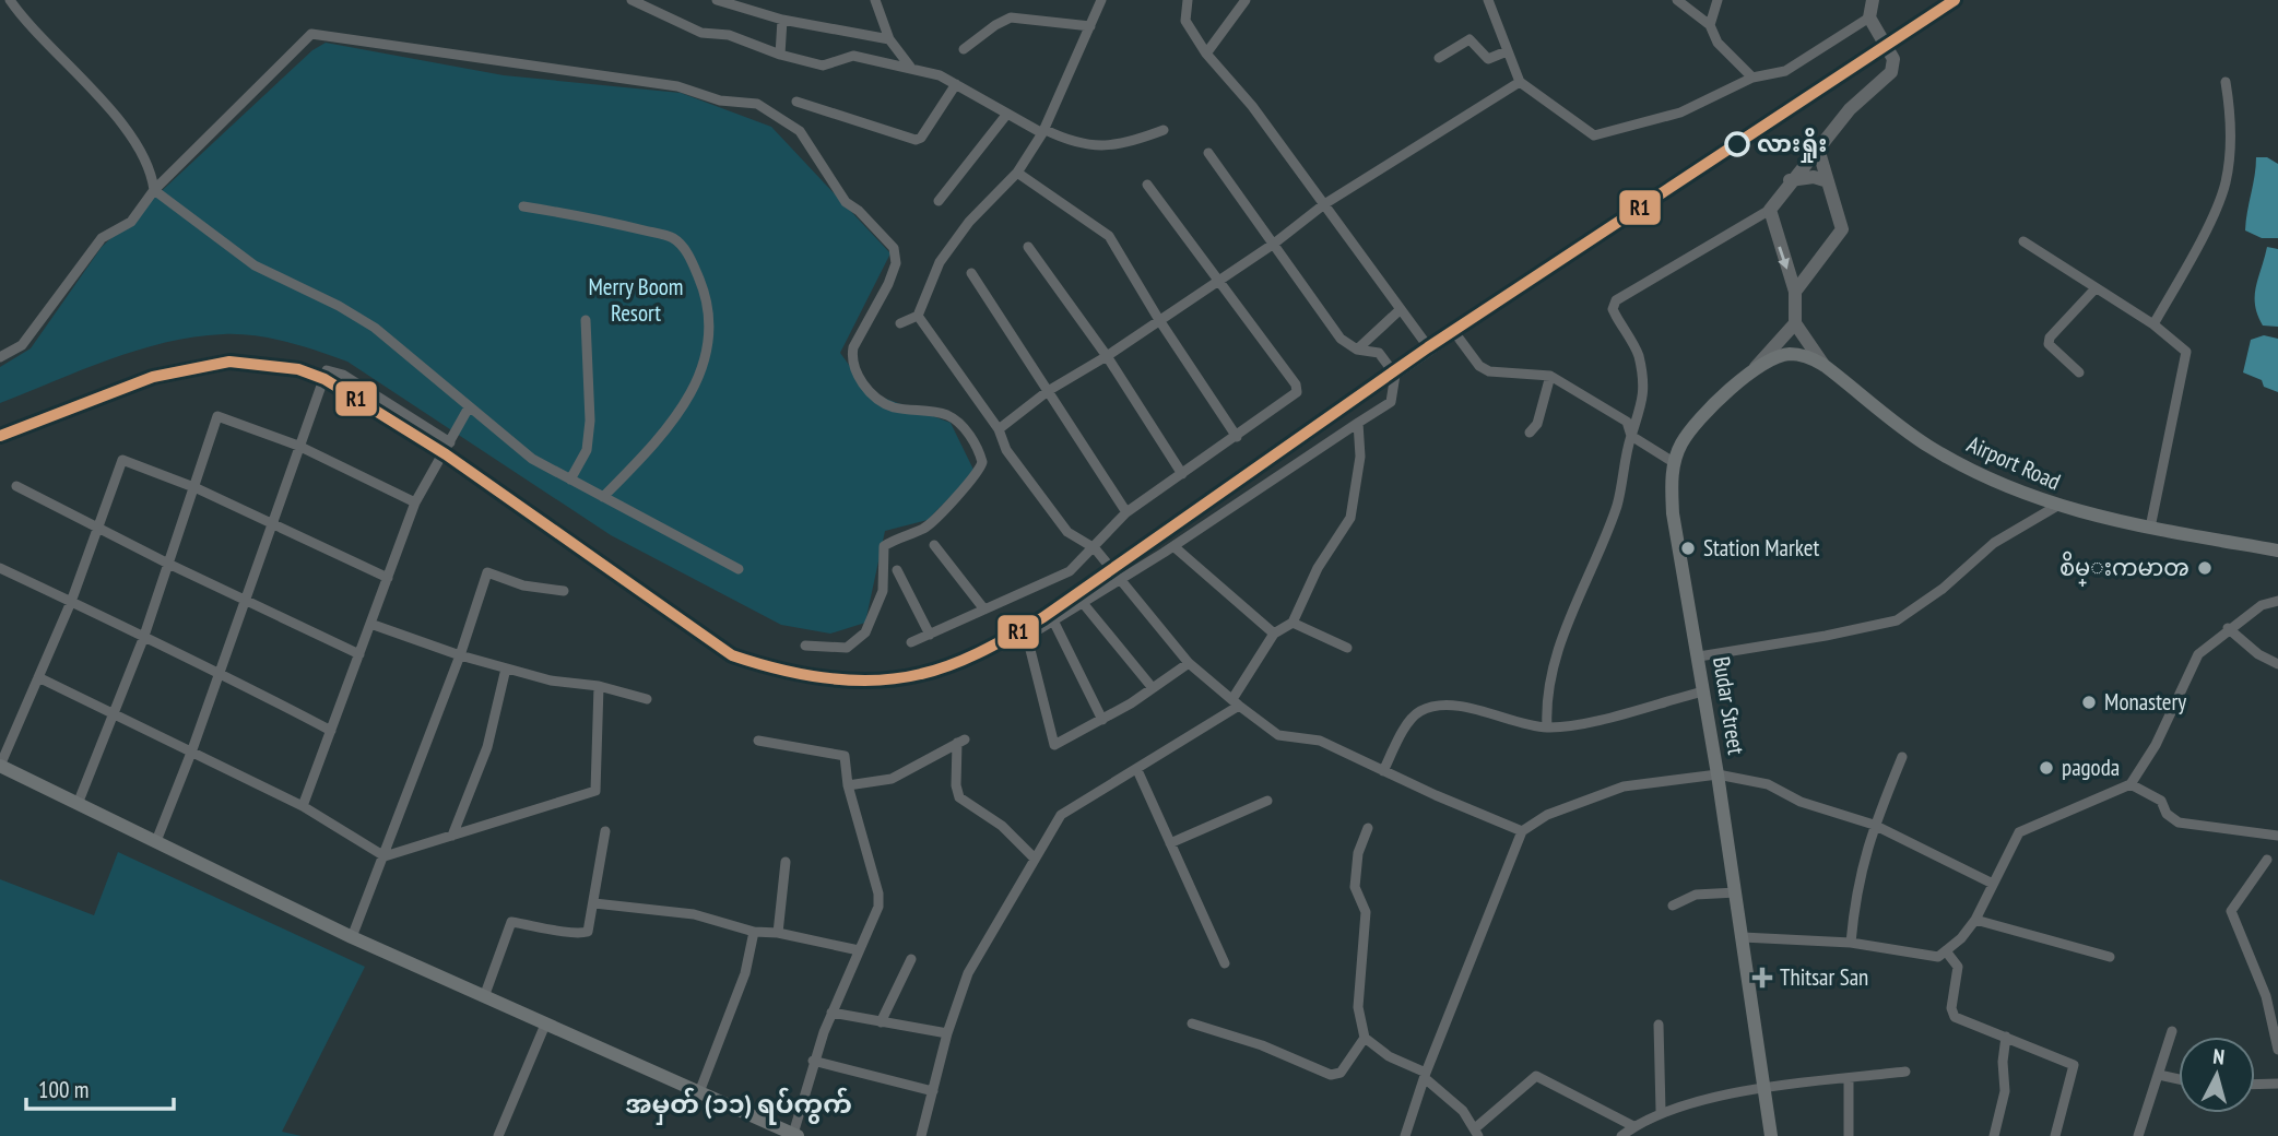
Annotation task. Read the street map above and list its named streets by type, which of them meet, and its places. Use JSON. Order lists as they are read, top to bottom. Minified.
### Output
{"streets":{"main road":["Airport Road","Budar Street"]},"crossings":[["Airport Road","Budar Street"]],"districts":["အမှတ် (၁၁) ရပ်ကွက်"],"parks":["Merry Boom Resort"],"places":{"other":["လားရှိုး","Station Market","စိမ္းကမာၻ","Monastery","pagoda"],"health":["Thitsar San"]},"lines":["transit line R1"],"scale_bar":"100 m","north":"top"}
